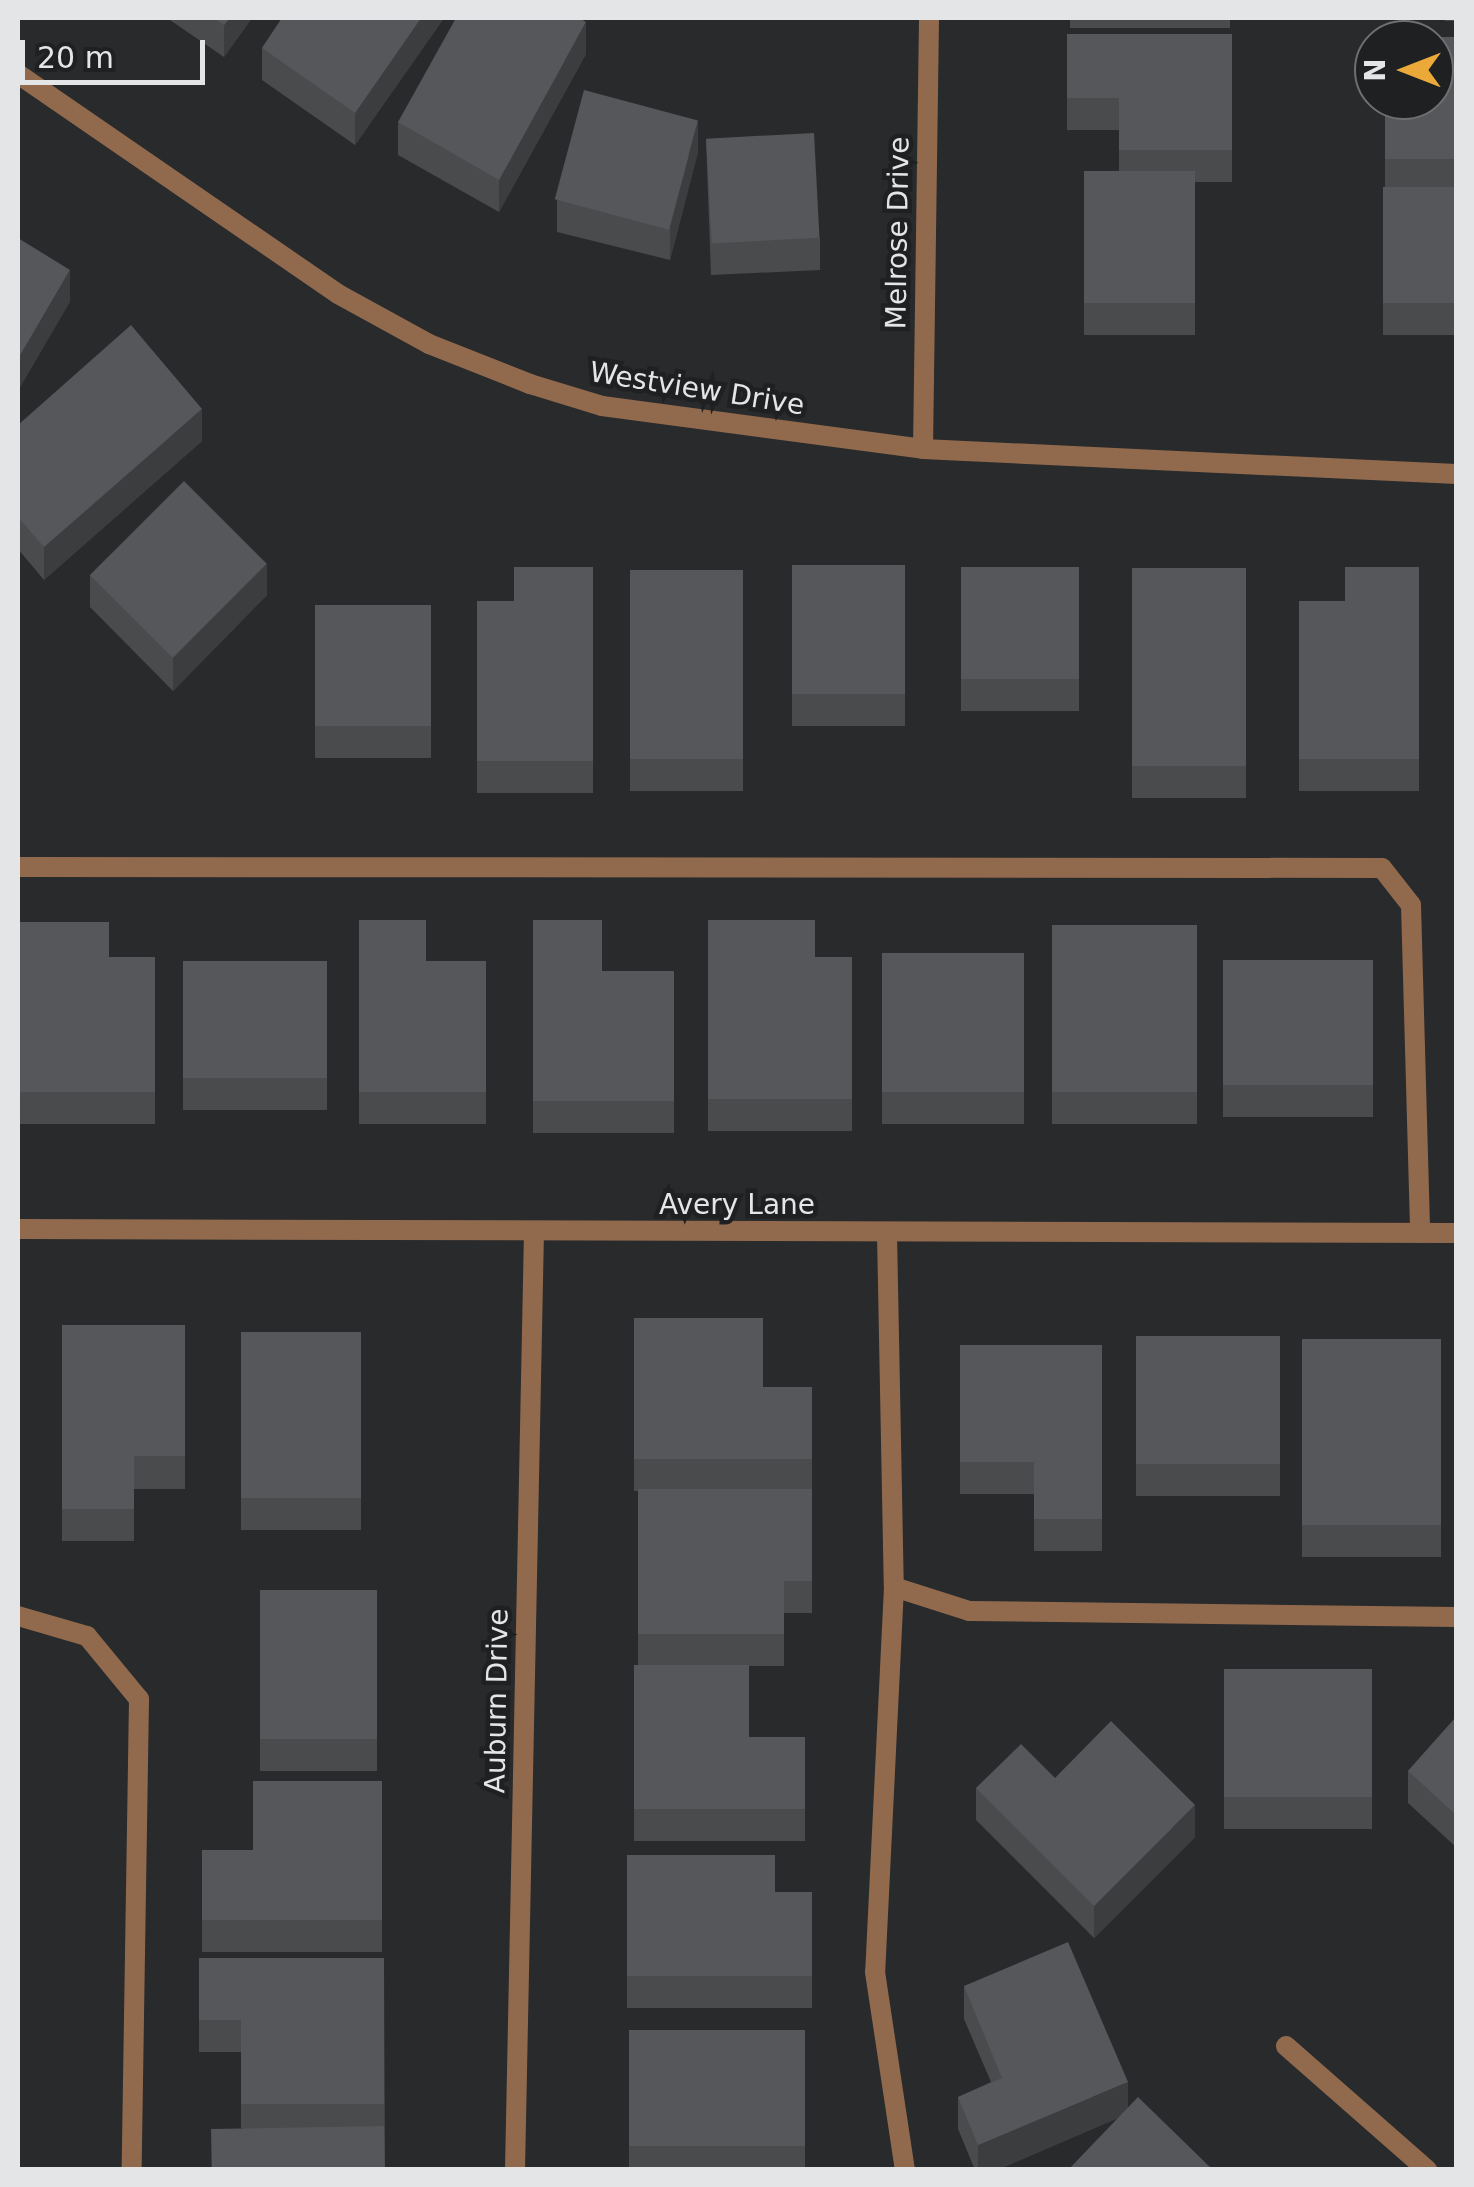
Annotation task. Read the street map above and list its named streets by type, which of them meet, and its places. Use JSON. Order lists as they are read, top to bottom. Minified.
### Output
{"streets":{"street":["Melrose Drive","Westview Drive","Avery Lane","Auburn Drive"]},"crossings":[["Melrose Drive","Westview Drive"],["Avery Lane","Auburn Drive"]],"scale_bar":"20 m","north":"left"}
